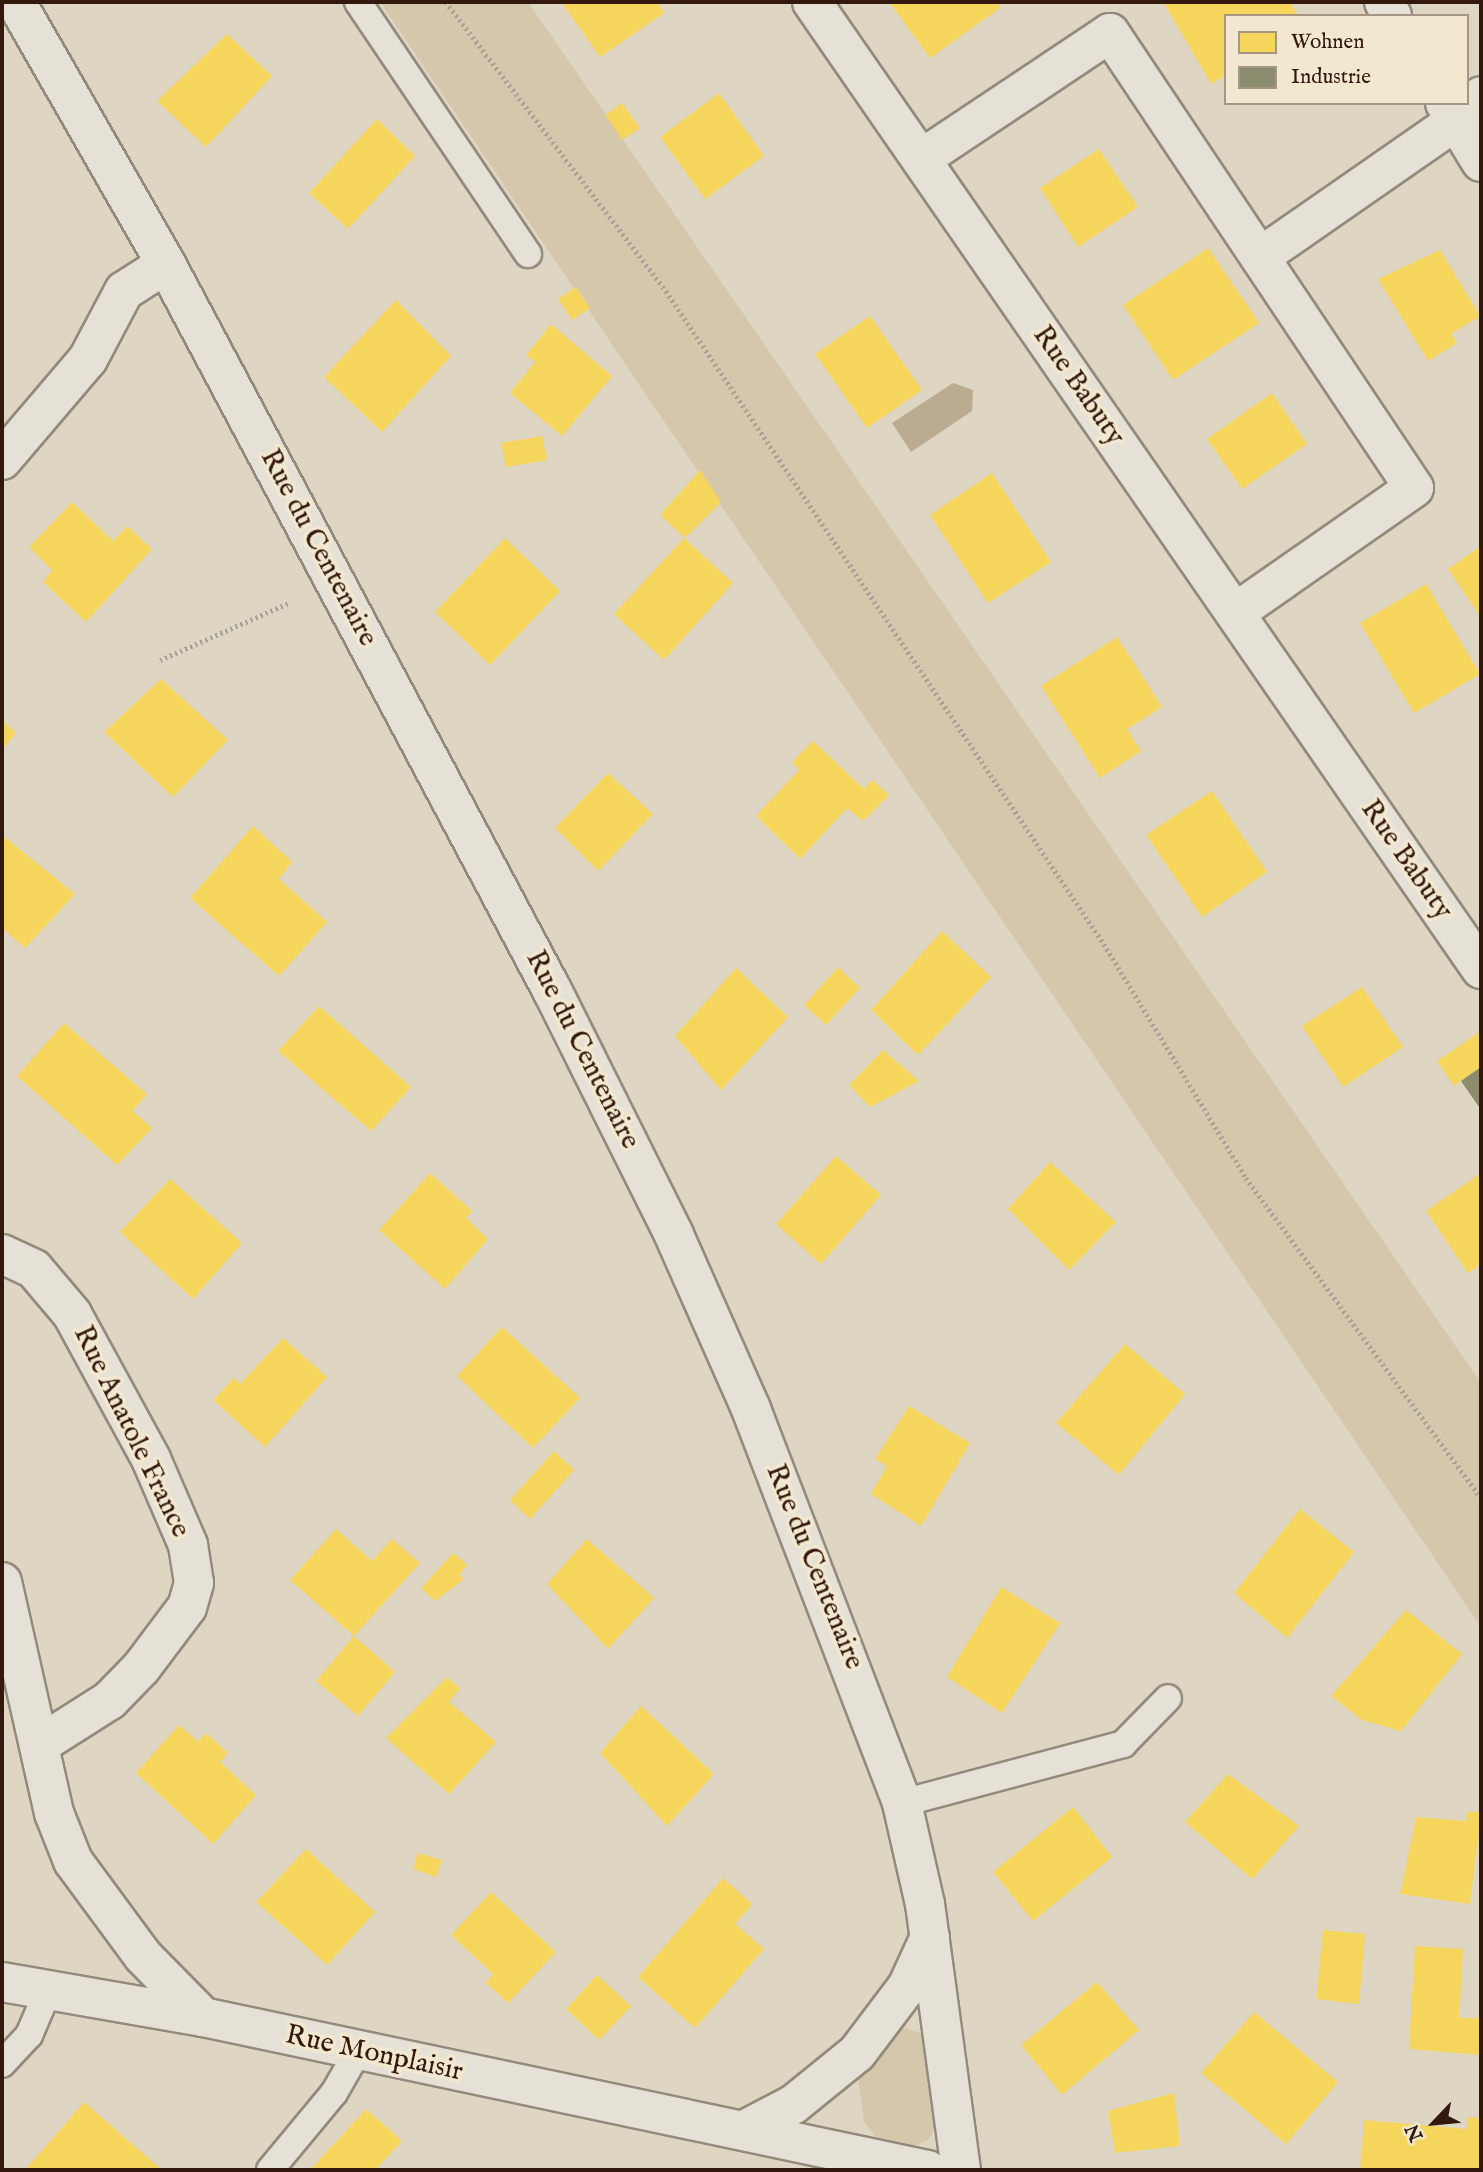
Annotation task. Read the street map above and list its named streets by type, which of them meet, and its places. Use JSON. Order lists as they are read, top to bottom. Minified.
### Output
{"streets":{"street":["Rue Babuty","Rue du Centenaire","Rue Anatole France","Rue Monplaisir"]},"legend":["Wohnen","Industrie"],"north":"bottom left"}
